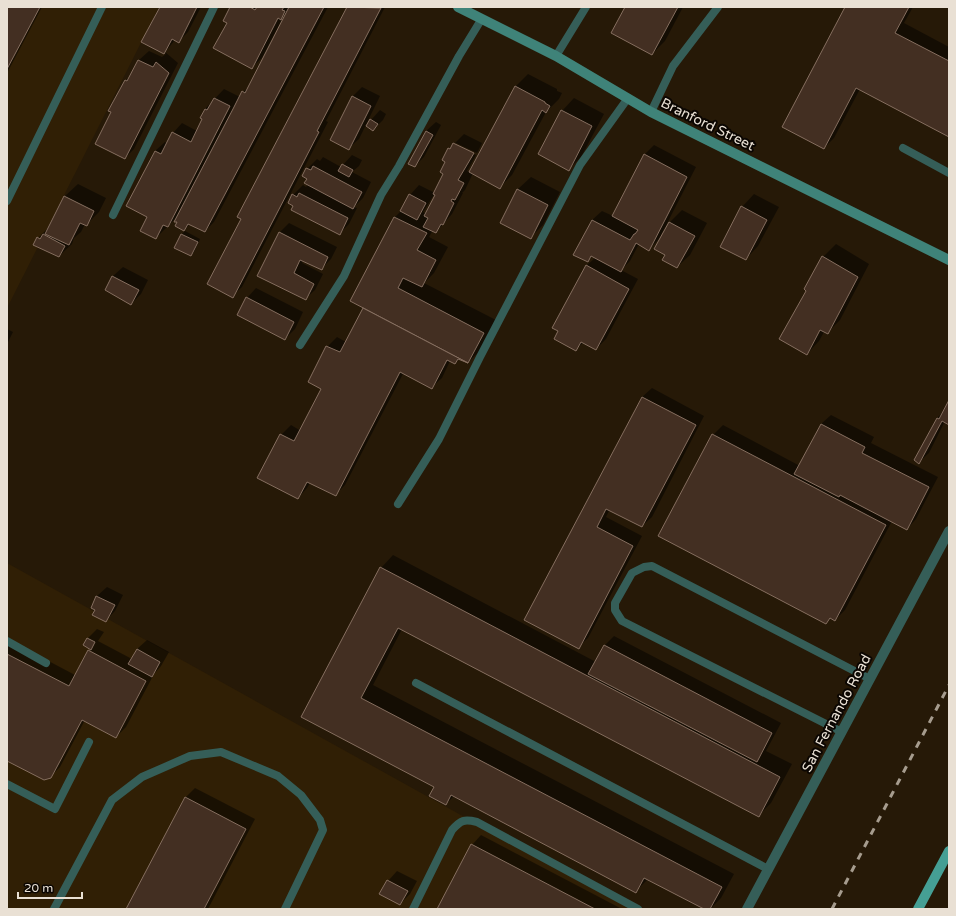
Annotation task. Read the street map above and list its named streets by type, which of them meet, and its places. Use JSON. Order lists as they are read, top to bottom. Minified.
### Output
{"streets":{"main road":["Branford Street"],"street":["San Fernando Road"]},"scale_bar":"20 m"}
